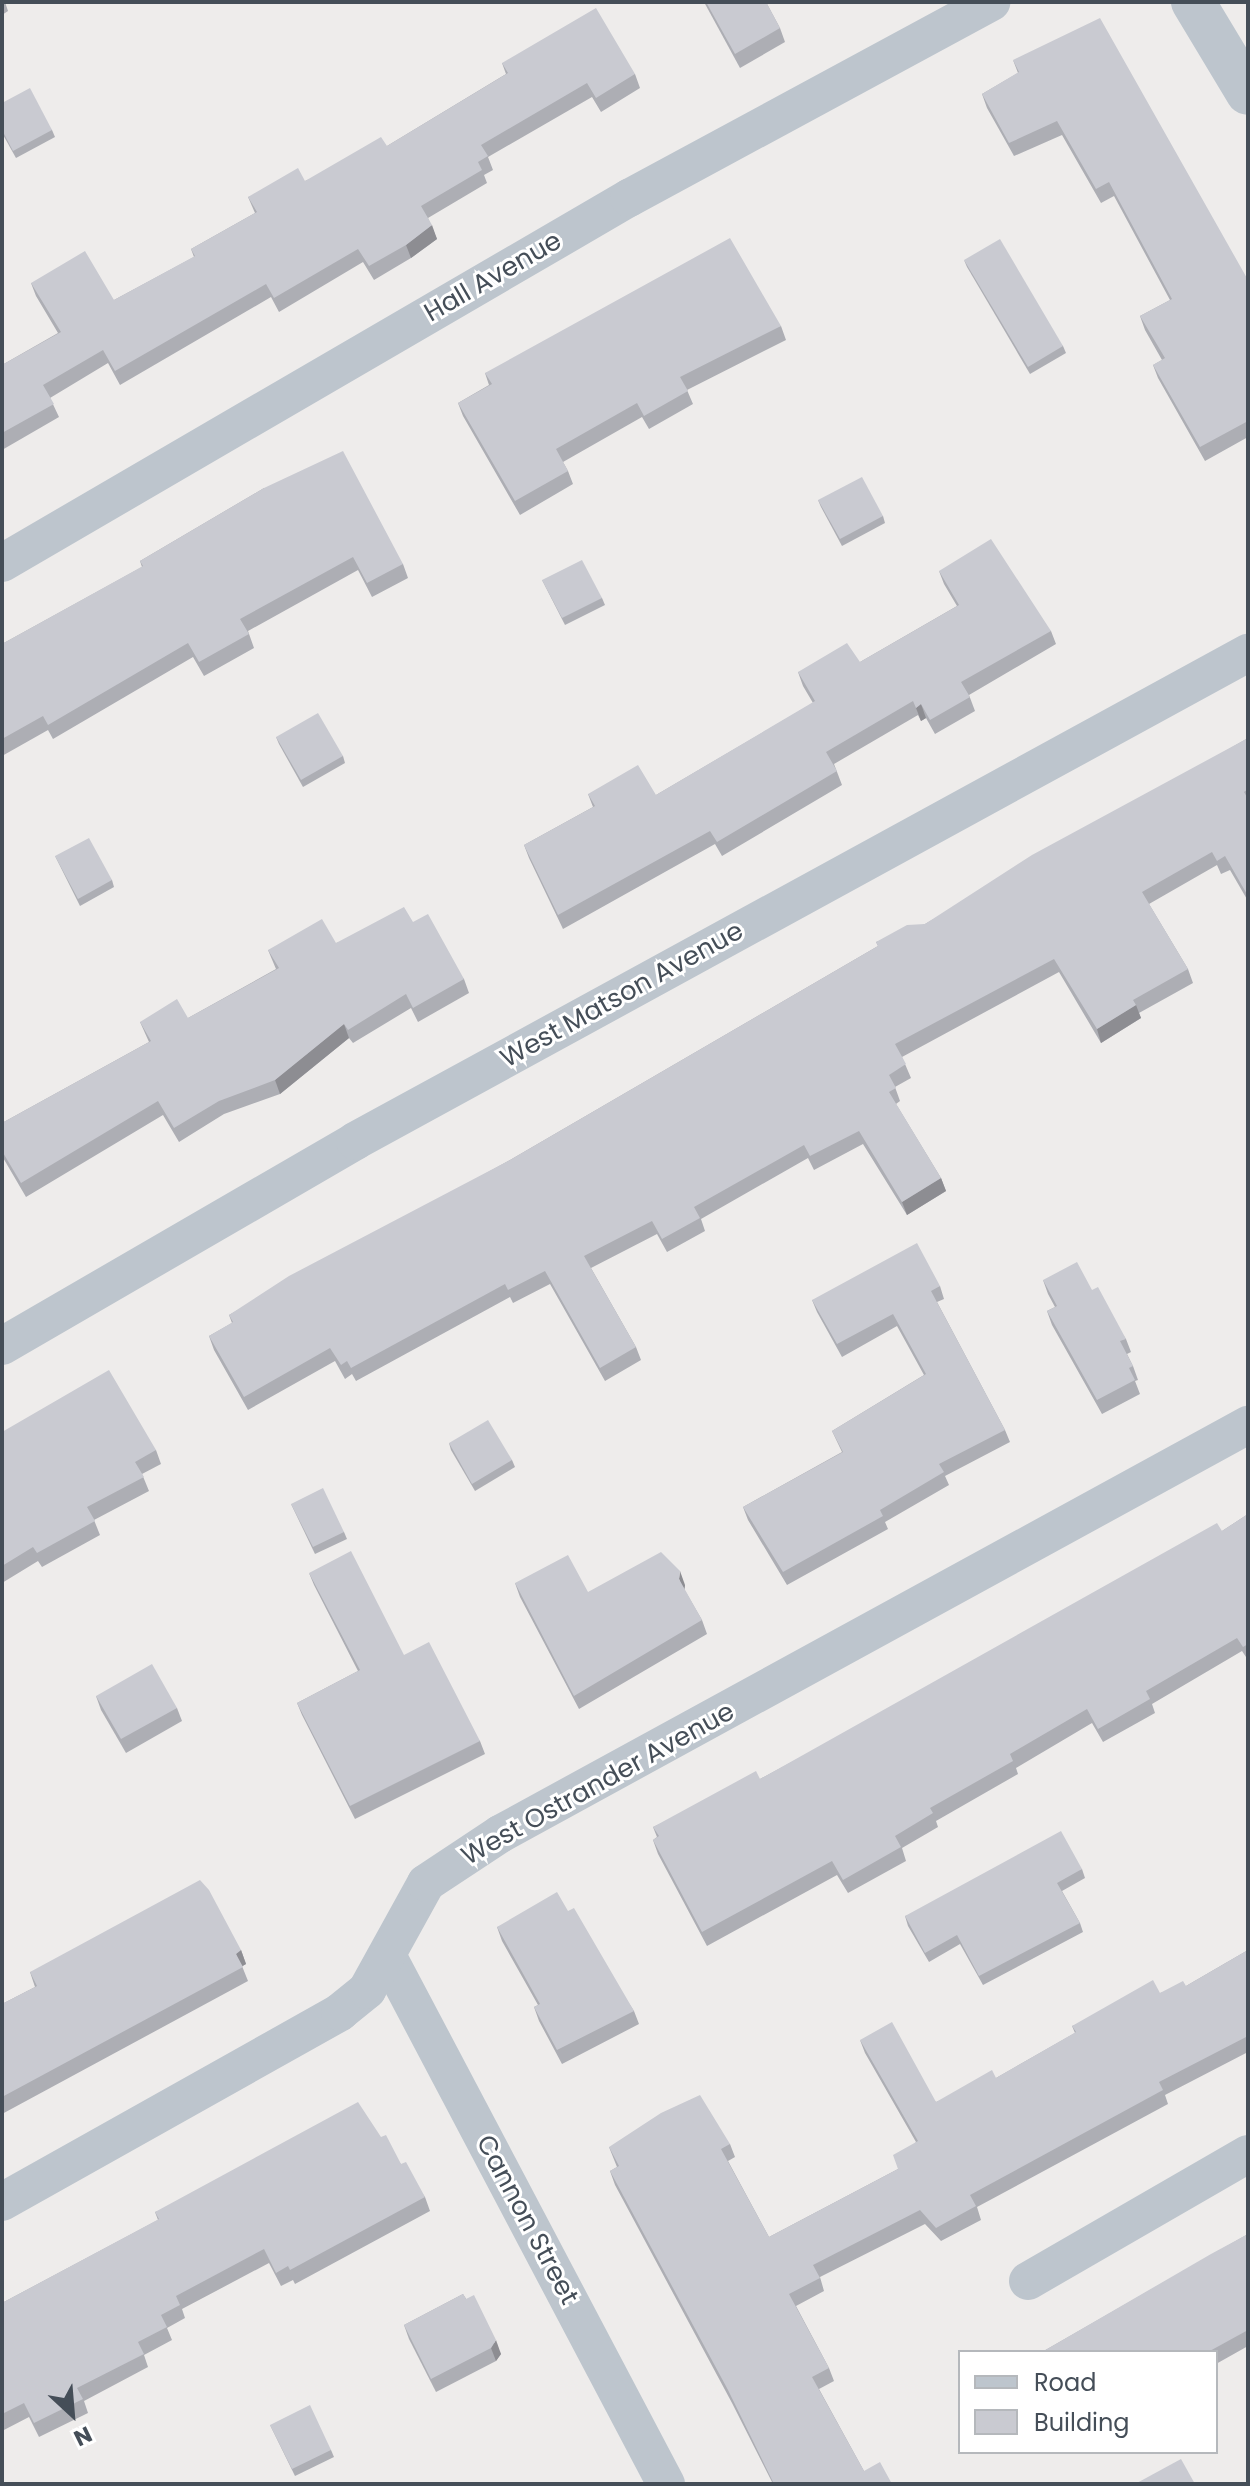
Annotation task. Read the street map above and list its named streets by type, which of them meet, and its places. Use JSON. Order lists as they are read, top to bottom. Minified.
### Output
{"streets":{"street":["Hall Avenue","West Matson Avenue","West Ostrander Avenue","Cannon Street"]},"crossings":[["West Ostrander Avenue","Cannon Street"]],"legend":["Road","Building"],"north":"bottom right"}
